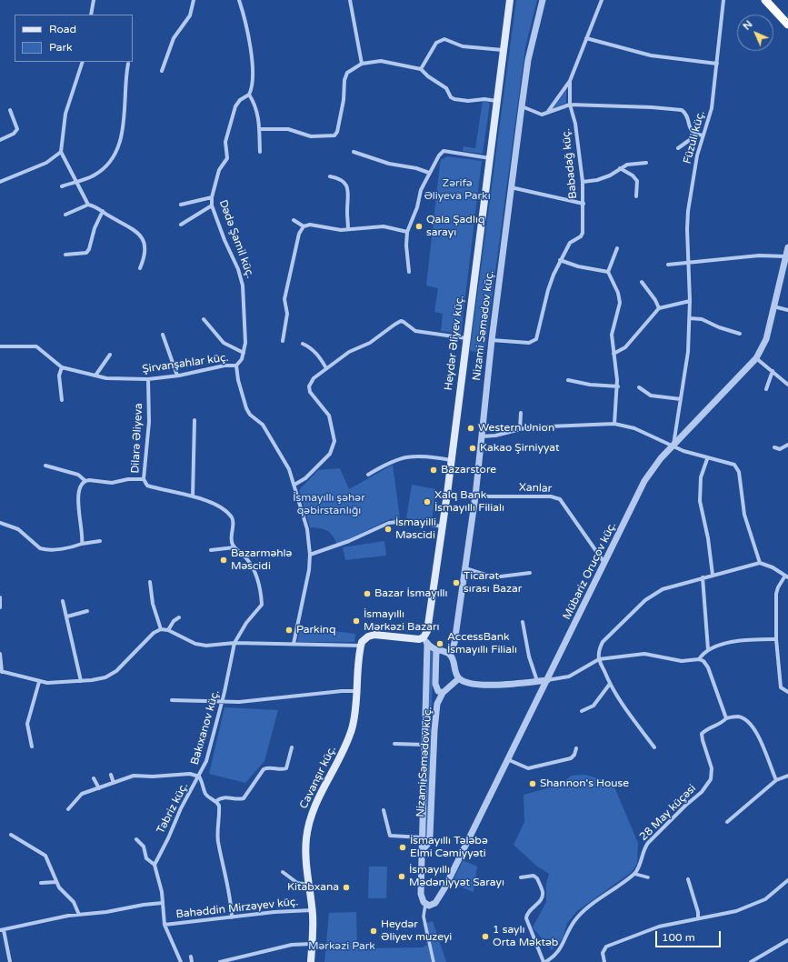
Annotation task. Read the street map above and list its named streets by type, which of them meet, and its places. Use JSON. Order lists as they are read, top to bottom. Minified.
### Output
{"streets":{"main road":["Heydər Əliyev küç.","Cavanşır küç."],"street":["Füzuli küç.","Babadağ küç.","Dədə Şamil küç.","Nizami Səmədov küç.","Şirvanşahlar küç.","Dilarə Əliyeva","Xanlar","Mübariz Orucov küç.","Bakıxanov küç.","Təbriz küç.","28 May küçəsi","Bahəddin Mirzəyev küç."]},"crossings":[["Füzuli küç.","Mübariz Orucov küç."],["Babadağ küç.","Nizami Səmədov küç."],["Dədə Şamil küç.","Şirvanşahlar küç."],["Nizami Səmədov küç.","Xanlar"],["Heydər Əliyev küç.","Cavanşır küç."],["Şirvanşahlar küç.","Dilarə Əliyeva"],["Xanlar","Mübariz Orucov küç."],["Bakıxanov küç.","Təbriz küç."],["Cavanşır küç.","Bahəddin Mirzəyev küç."]],"parks":["Zərifə Əliyeva Parkı","İsmayıllı şəhər qəbirstanlığı","Mərkəzi Park"],"places":["Qala Şadlıq sarayı","Western Union","Kakao Şirniyyat","Bazarstore","Xalq Bank İsmayıllı Filialı","İsmayilli Məscidi","Bazarməhlə Məscidi","Ticarət sırası Bazar","Bazar İsmayıllı","İsmayıllı Mərkəzi Bazarı","Parkinq","AccessBank İsmayıllı Filialı","Shannon's House","İsmayıllı Tələbə Elmi Cəmiyyəti","İsmayıllı Mədəniyyət Sarayı","Kitabxana","Heydər Əliyev muzeyi","1 saylı Orta Məktəb"],"legend":["Road","Park"],"scale_bar":"100 m","north":"top left"}
